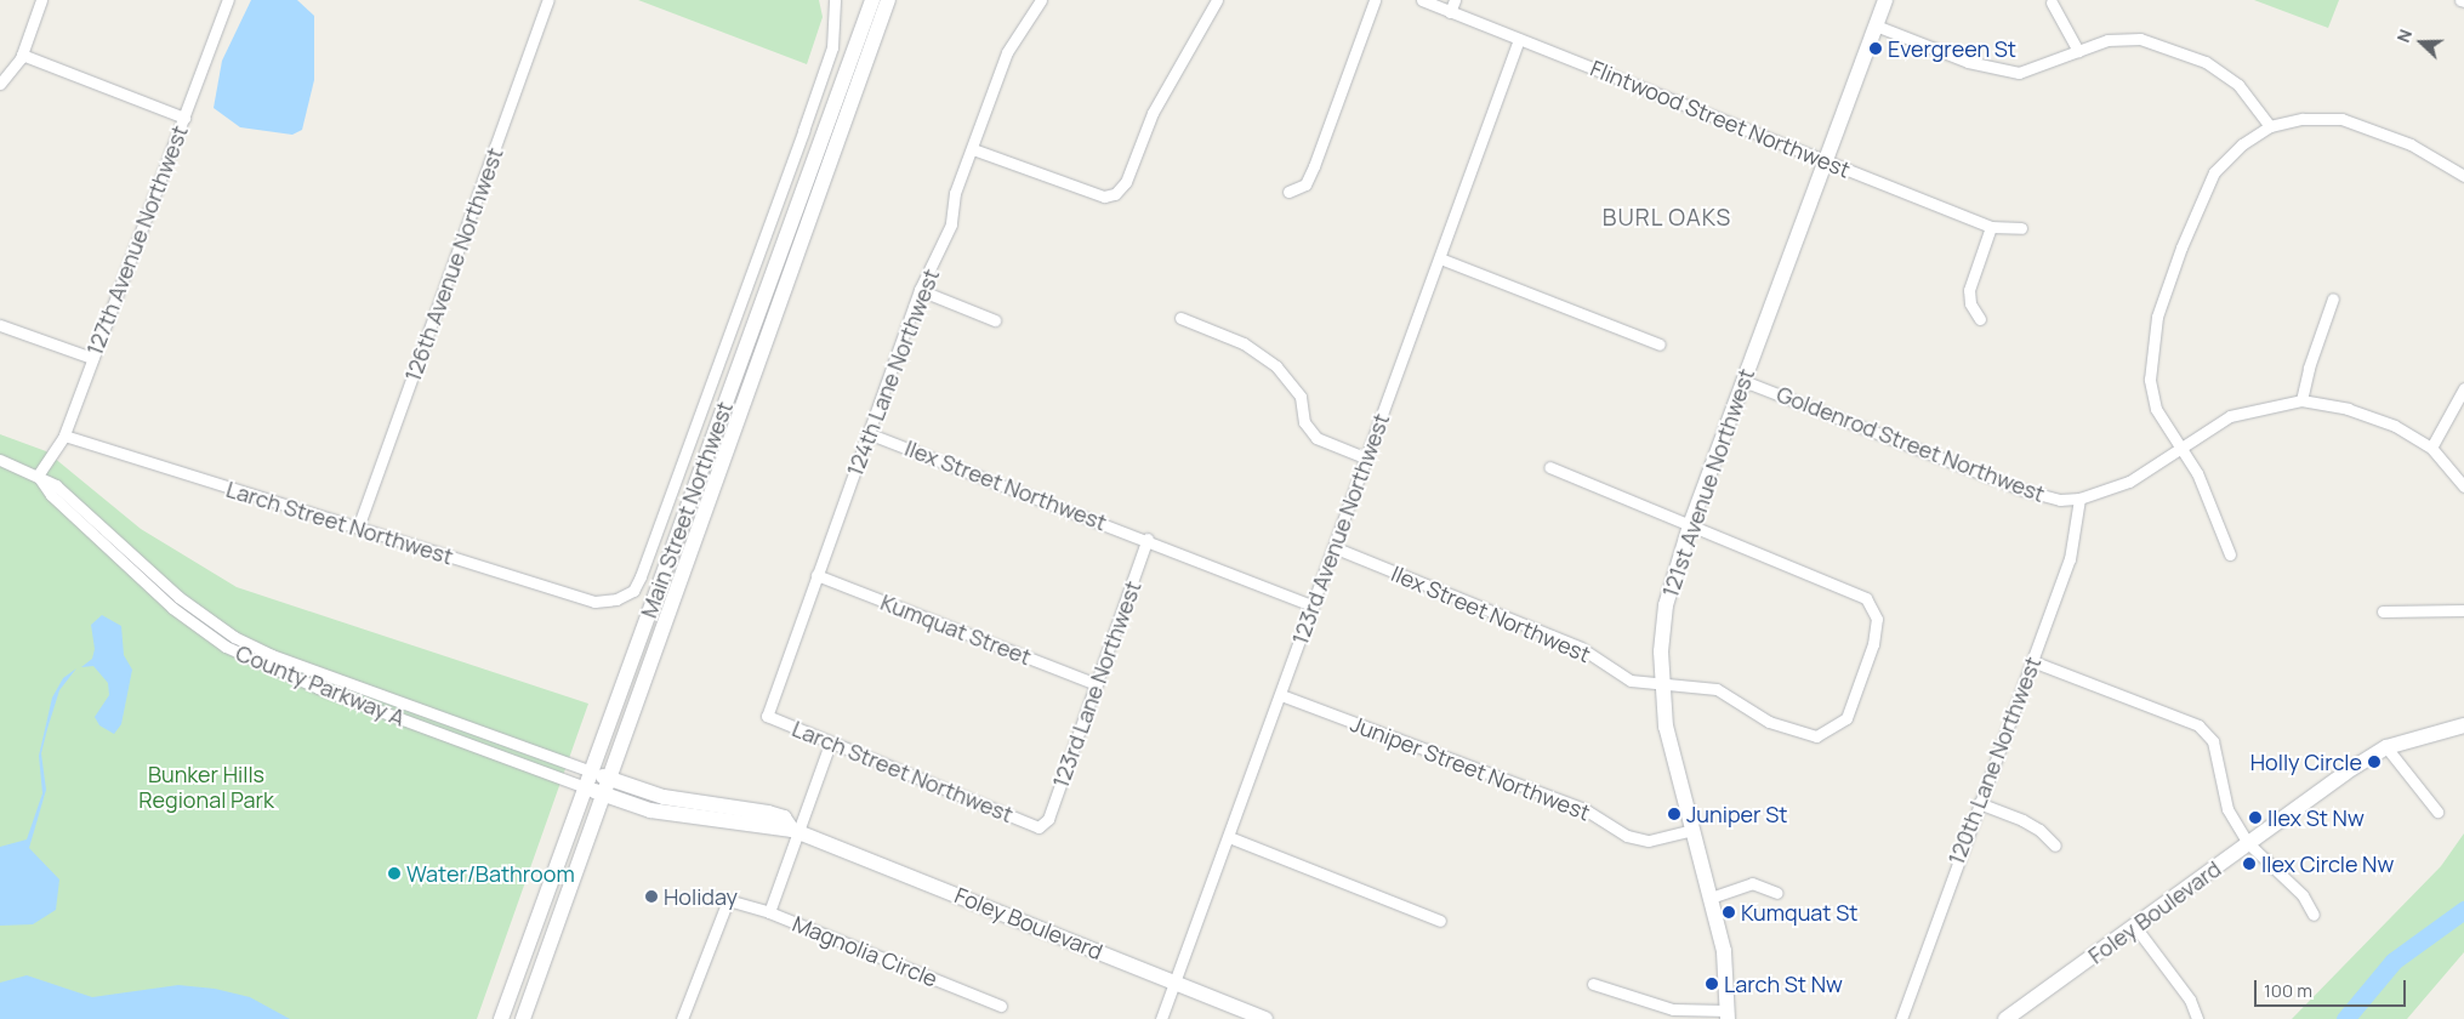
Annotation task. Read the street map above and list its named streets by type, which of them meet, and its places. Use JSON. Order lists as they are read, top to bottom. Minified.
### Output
{"streets":{"street":["Flintwood Street Northwest","127th Avenue Northwest","126th Avenue Northwest","124th Lane Northwest","Goldenrod Street Northwest","121st Avenue Northwest","Ilex Street Northwest","Main Street Northwest","Larch Street Northwest","123rd Avenue Northwest","Kumquat Street","123rd Lane Northwest","County Parkway A","120th Lane Northwest","Juniper Street Northwest","Foley Boulevard","Magnolia Circle"]},"crossings":[["Flintwood Street Northwest","121st Avenue Northwest"],["Flintwood Street Northwest","123rd Avenue Northwest"],["127th Avenue Northwest","Larch Street Northwest"],["127th Avenue Northwest","County Parkway A"],["126th Avenue Northwest","Larch Street Northwest"],["124th Lane Northwest","Ilex Street Northwest"],["124th Lane Northwest","Larch Street Northwest"],["124th Lane Northwest","Kumquat Street"],["Goldenrod Street Northwest","121st Avenue Northwest"],["Goldenrod Street Northwest","120th Lane Northwest"],["121st Avenue Northwest","Ilex Street Northwest"],["121st Avenue Northwest","Juniper Street Northwest"],["Ilex Street Northwest","123rd Avenue Northwest"],["Ilex Street Northwest","123rd Lane Northwest"],["Main Street Northwest","County Parkway A"],["Main Street Northwest","Foley Boulevard"],["Larch Street Northwest","123rd Lane Northwest"],["123rd Avenue Northwest","Juniper Street Northwest"],["123rd Avenue Northwest","Foley Boulevard"],["Kumquat Street","123rd Lane Northwest"],["County Parkway A","Foley Boulevard"]],"districts":["BURL OAKS"],"parks":["Bunker Hills Regional Park"],"places":["Evergreen St","Holly Circle","Juniper St","Ilex St Nw","Ilex Circle Nw","Water/Bathroom","Holiday","Kumquat St","Larch St Nw"],"scale_bar":"100 m","north":"left"}
